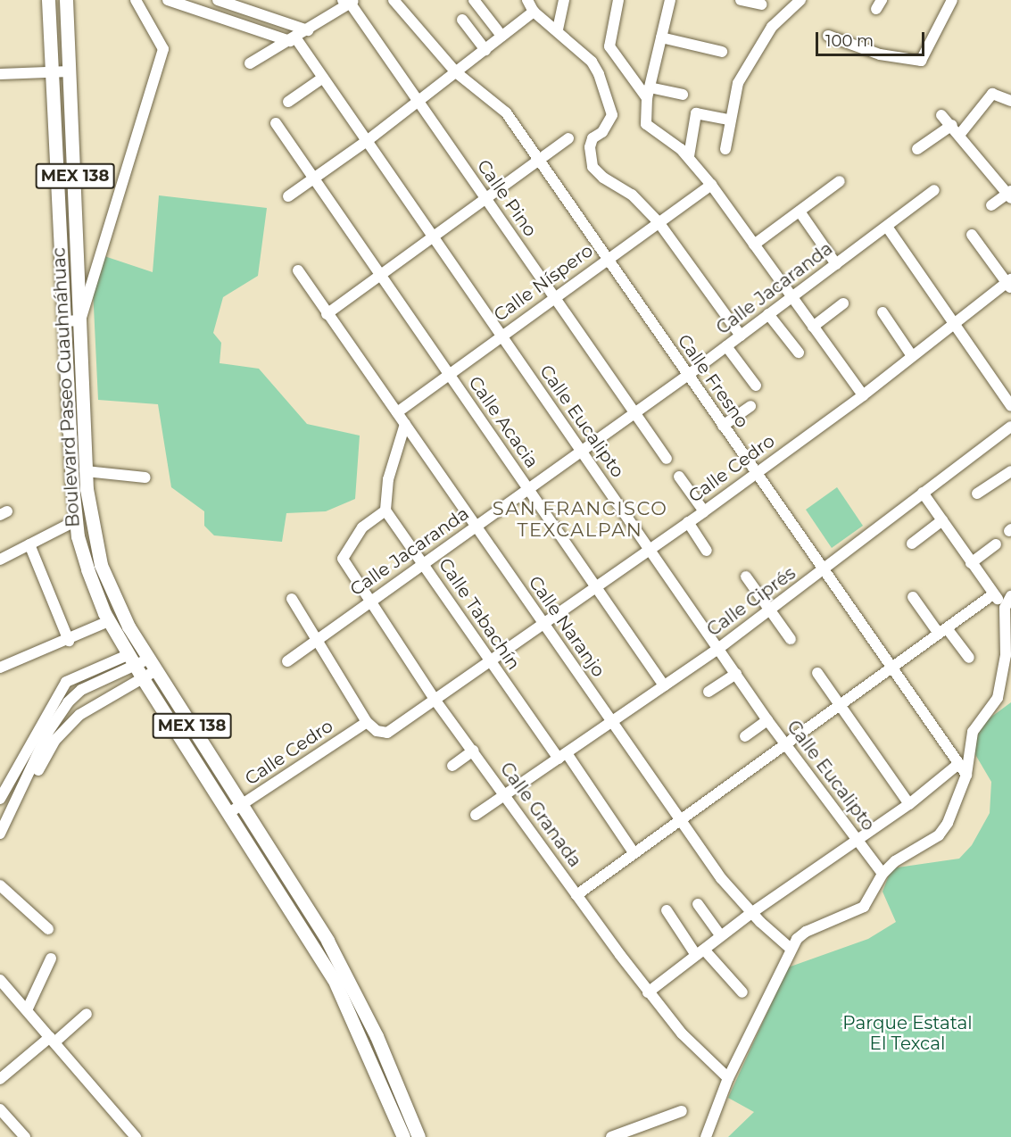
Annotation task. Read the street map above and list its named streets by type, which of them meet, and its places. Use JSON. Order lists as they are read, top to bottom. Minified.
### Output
{"streets":{"main road":["MEX 138","Boulevard Paseo Cuauhnáhuac"],"street":["Calle Pino","Calle Níspero","Calle Jacaranda","Calle Fresno","Calle Eucalipto","Calle Acacia","Calle Cedro","Calle Ciprés","Calle Tabachín","Calle Naranjo","Calle Granada"]},"crossings":[["Calle Pino","Calle Níspero"],["Calle Pino","Calle Jacaranda"],["Calle Níspero","Calle Fresno"],["Calle Níspero","Calle Eucalipto"],["Calle Níspero","Calle Acacia"],["Calle Níspero","Calle Naranjo"],["Calle Jacaranda","Calle Fresno"],["Calle Jacaranda","Calle Eucalipto"],["Calle Jacaranda","Calle Acacia"],["Calle Jacaranda","Calle Tabachín"],["Calle Jacaranda","Calle Naranjo"],["Calle Jacaranda","Calle Granada"],["Calle Fresno","Calle Cedro"],["Calle Fresno","Calle Ciprés"],["Boulevard Paseo Cuauhnáhuac","Calle Cedro"],["Calle Eucalipto","Calle Cedro"],["Calle Eucalipto","Calle Ciprés"],["Calle Acacia","Calle Cedro"],["Calle Acacia","Calle Ciprés"],["Calle Cedro","Calle Tabachín"],["Calle Cedro","Calle Naranjo"],["Calle Cedro","Calle Granada"],["Calle Ciprés","Calle Tabachín"],["Calle Ciprés","Calle Naranjo"],["Calle Ciprés","Calle Granada"],["Calle Tabachín","Calle Granada"]],"districts":["SAN FRANCISCO TEXCALPAN"],"parks":["Parque Estatal El Texcal"],"scale_bar":"100 m"}
